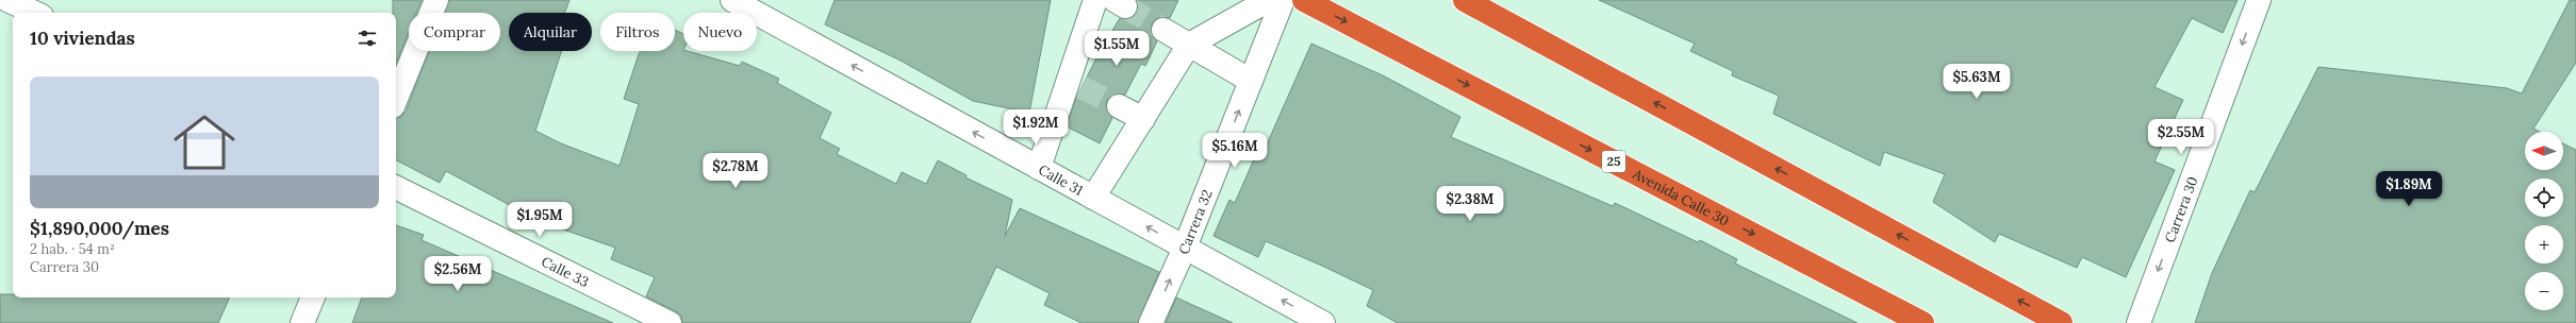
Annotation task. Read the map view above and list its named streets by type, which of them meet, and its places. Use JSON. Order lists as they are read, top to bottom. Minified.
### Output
{"streets":{"highway":["25","Avenida Calle 30"],"street":["Calle 31","Carrera 30","Carrera 32","Calle 33"]},"crossings":[["Calle 31","Carrera 32"]],"one_way":["Calle 31","Carrera 30"],"north":"left","page":{"chip":["Comprar","Alquilar","Filtros","Nuevo"],"heading":"10 viviendas","price":["$1.55M","$5.63M","$1.92M","$2.55M","$5.16M","$2.78M","$1.89M","$2.38M","$1.95M","$2.56M"],"list":[{"name":"$1,890,000/mes","note":"2 hab. · 54 m² · Carrera 30"}],"map_buttons":["+","−"]}}
